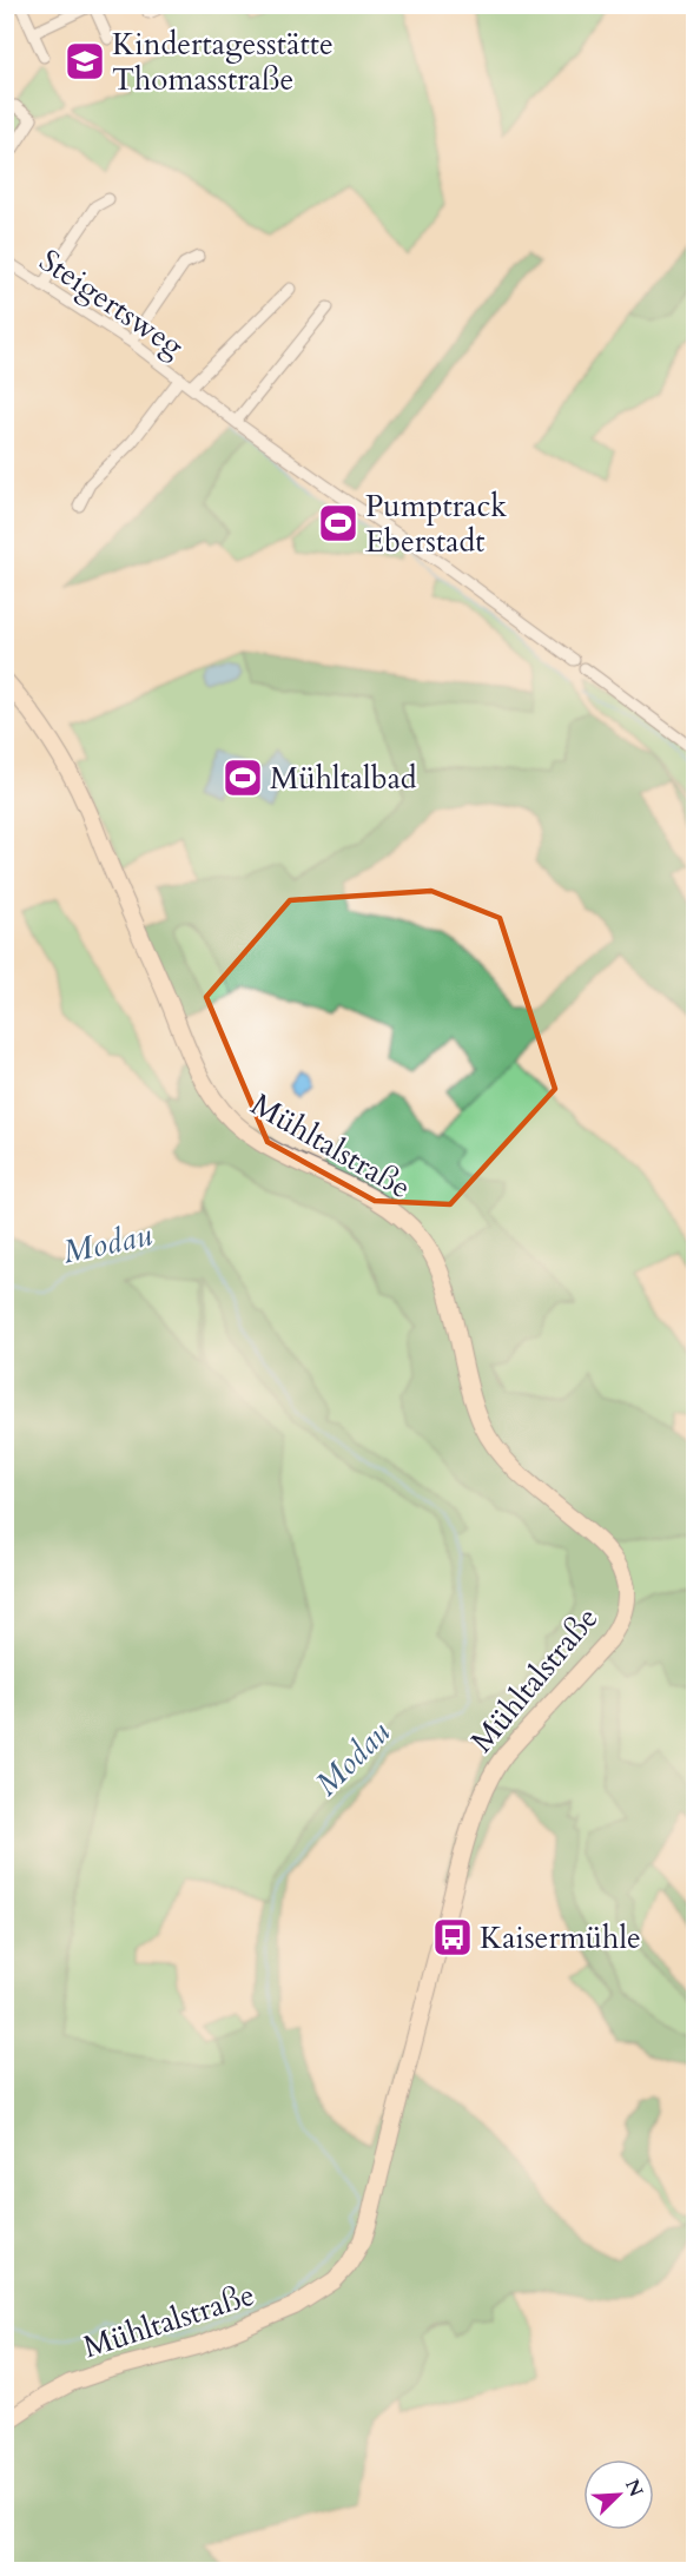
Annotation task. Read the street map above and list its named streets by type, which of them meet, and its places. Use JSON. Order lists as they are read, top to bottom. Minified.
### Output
{"streets":{"street":["Steigertsweg","Mühltalstraße"]},"water":["Modau"],"places":{"school or university":["Kindertagesstätte Thomasstraße"],"sports":["Pumptrack Eberstadt","Mühltalbad"],"bus stop":["Kaisermühle"]},"north":"top right"}
